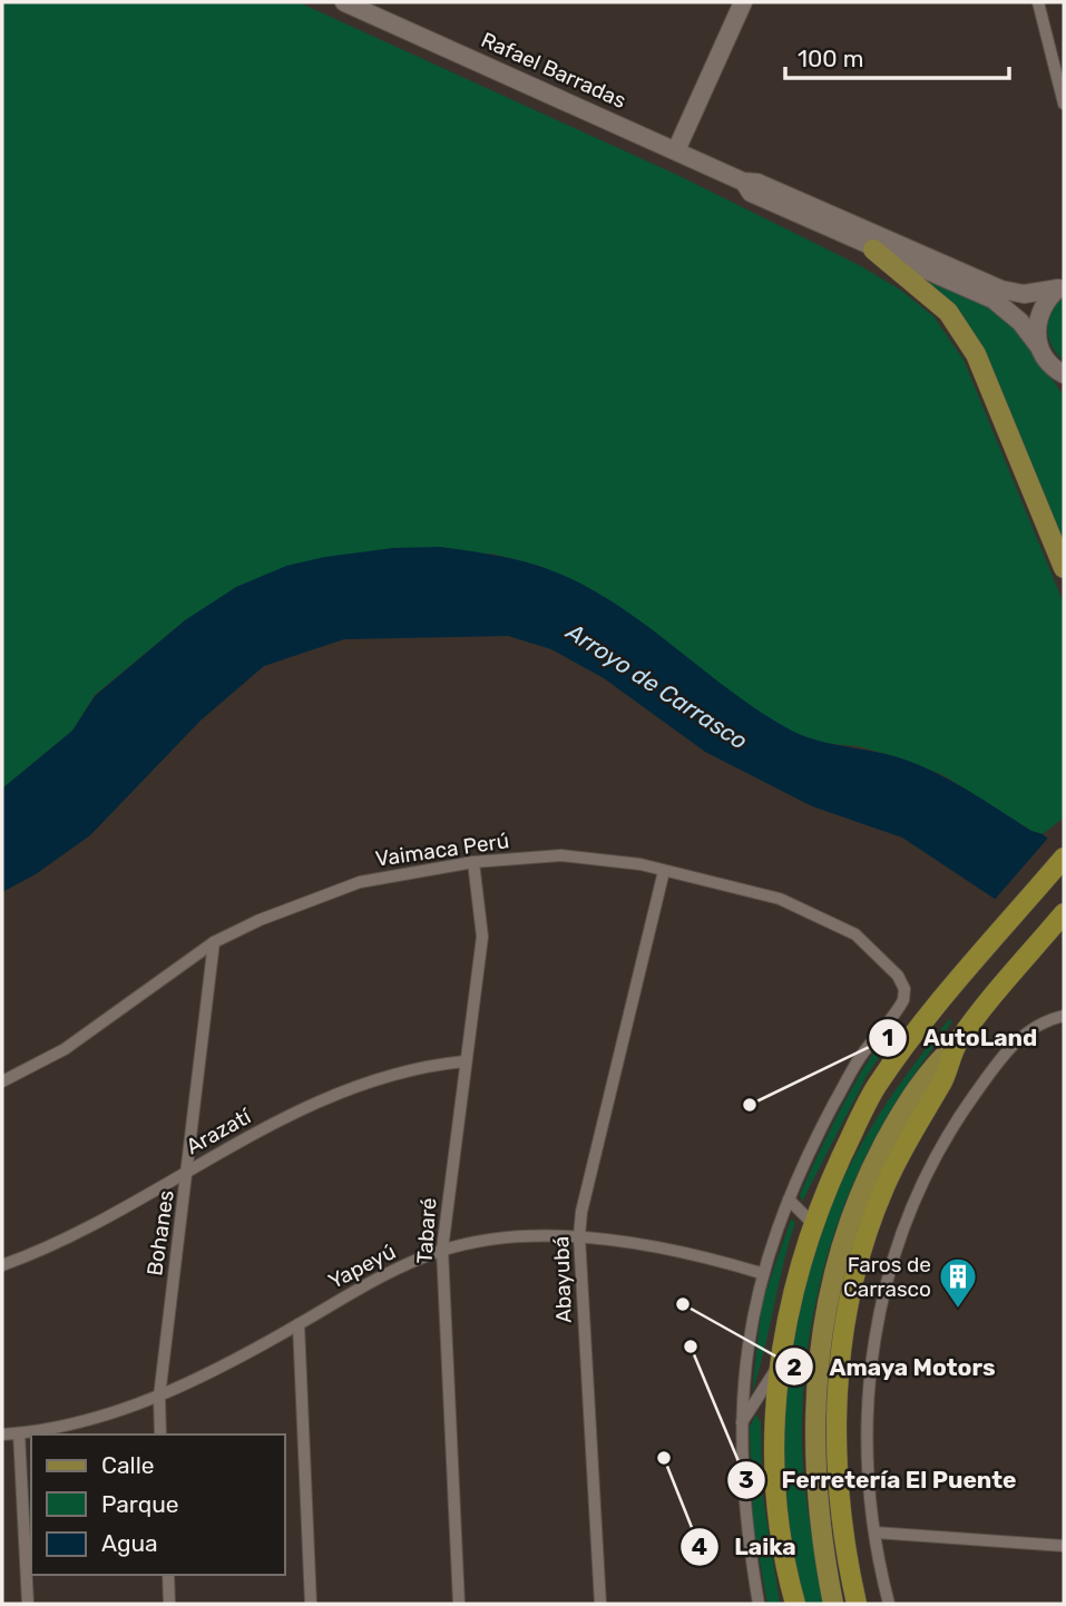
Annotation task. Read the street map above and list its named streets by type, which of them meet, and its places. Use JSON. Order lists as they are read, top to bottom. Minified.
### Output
{"streets":{"main road":["Rafael Barradas"],"street":["Vaimaca Perú","Arazatí","Tabaré","Bohanes","Yapeyú","Abayubá"]},"crossings":[["Vaimaca Perú","Tabaré"],["Vaimaca Perú","Bohanes"],["Vaimaca Perú","Abayubá"],["Arazatí","Tabaré"],["Arazatí","Bohanes"],["Tabaré","Yapeyú"],["Bohanes","Yapeyú"],["Yapeyú","Abayubá"]],"water":["Arroyo de Carrasco"],"places":{"other":["AutoLand","Amaya Motors","Ferretería El Puente","Laika"],"building":["Faros de Carrasco"]},"legend":["Calle","Parque","Agua"],"scale_bar":"100 m"}
